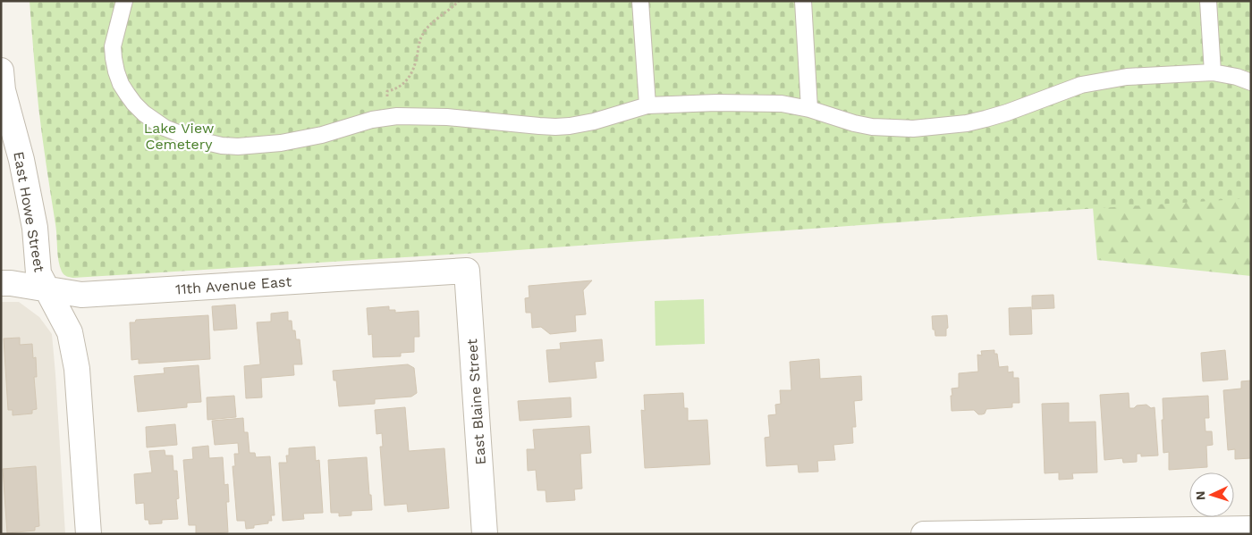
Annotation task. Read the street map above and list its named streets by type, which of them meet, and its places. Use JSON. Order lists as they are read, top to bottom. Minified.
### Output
{"streets":{"street":["East Howe Street","11th Avenue East","East Blaine Street"]},"crossings":[["East Howe Street","11th Avenue East"],["11th Avenue East","East Blaine Street"]],"parks":["Lake View Cemetery"],"north":"left"}
